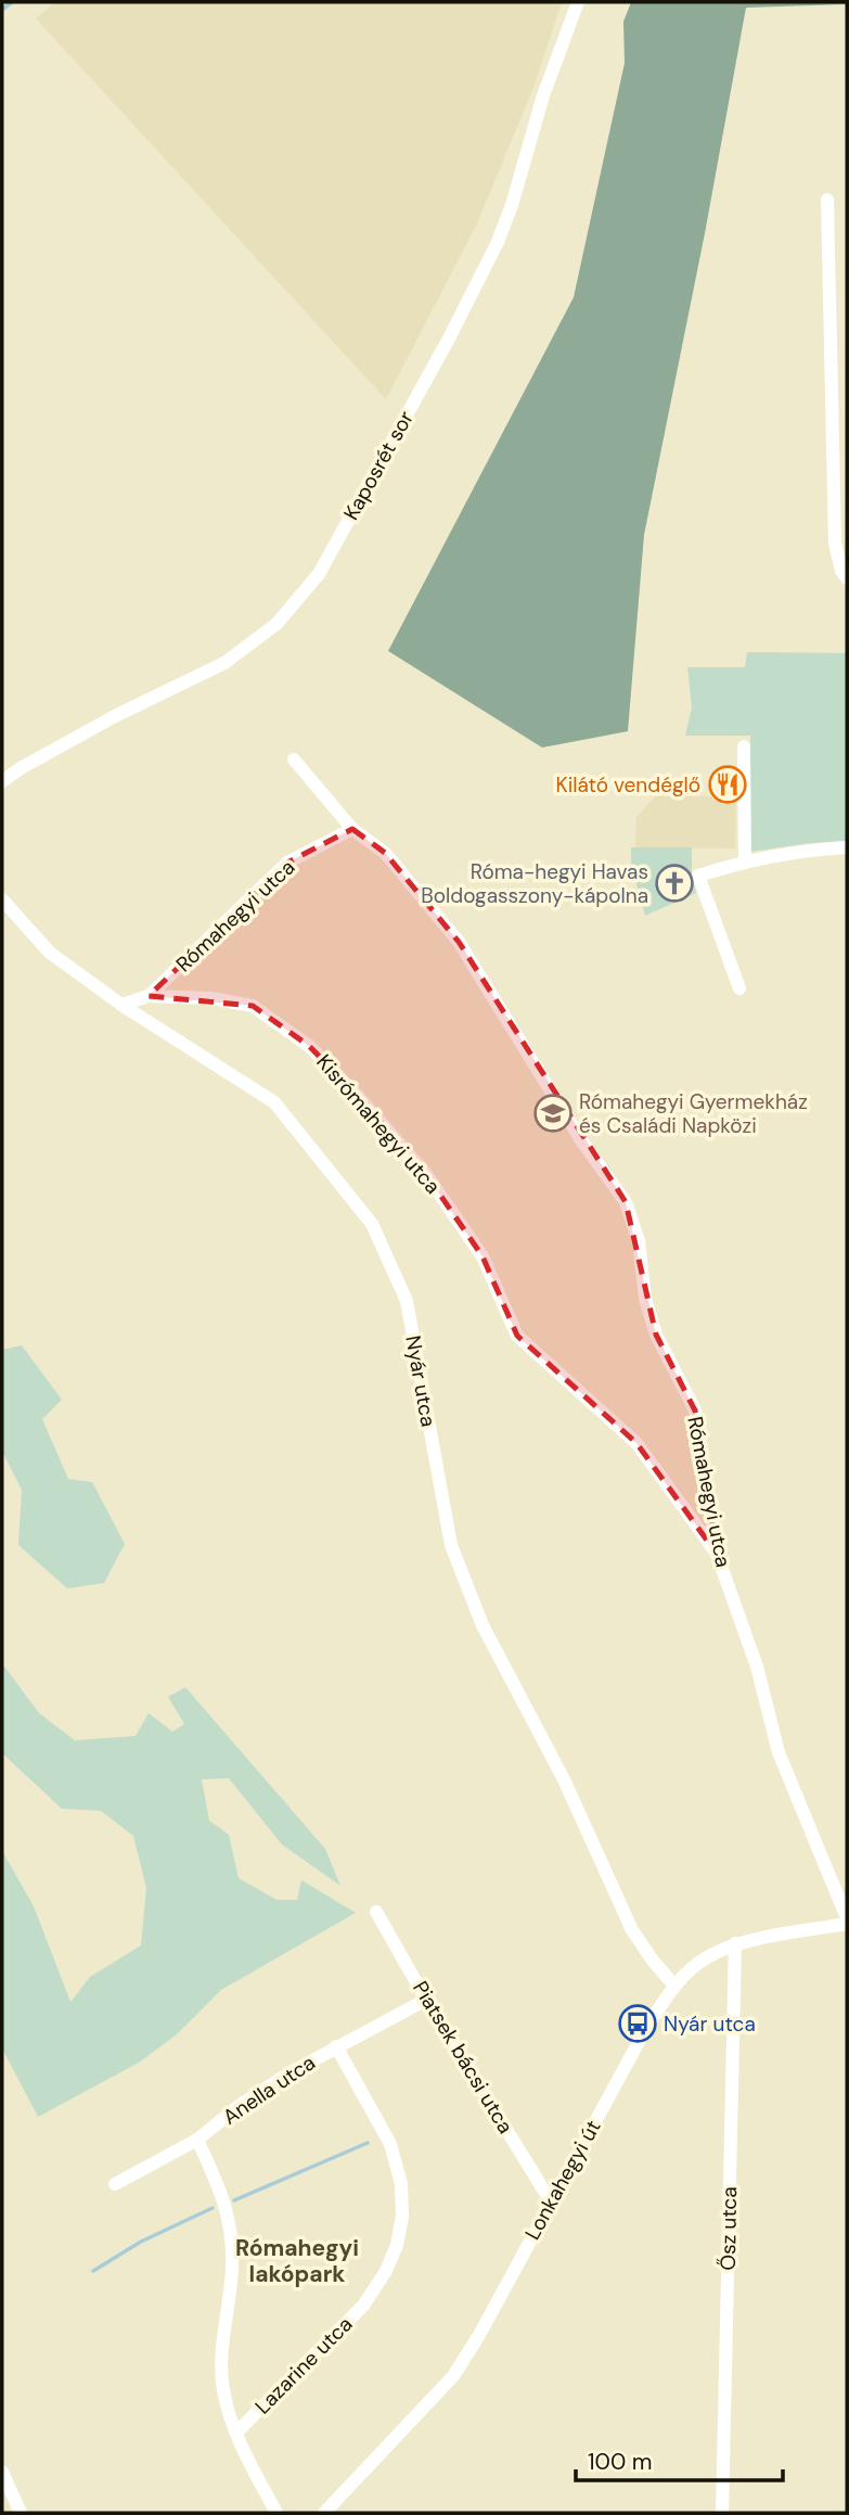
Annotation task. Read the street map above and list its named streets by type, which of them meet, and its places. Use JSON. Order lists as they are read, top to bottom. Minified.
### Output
{"streets":{"street":["Kaposrét sor","Rómahegyi utca","Kisrómahegyi utca","Nyár utca","Piatsek bácsi utca","Anella utca","Lonkahegyi út","Ősz utca","Lazarine utca"]},"crossings":[["Rómahegyi utca","Kisrómahegyi utca"],["Rómahegyi utca","Nyár utca"],["Rómahegyi utca","Lonkahegyi út"],["Nyár utca","Lonkahegyi út"],["Piatsek bácsi utca","Anella utca"],["Piatsek bácsi utca","Lonkahegyi út"],["Anella utca","Lazarine utca"],["Lonkahegyi út","Ősz utca"]],"districts":["Rómahegyi lakópark"],"places":{"restaurant":["Kilátó vendéglő"],"church":["Róma-hegyi Havas Boldogasszony-kápolna"],"school or university":["Rómahegyi Gyermekház és Családi Napközi"],"bus stop":["Nyár utca"]},"scale_bar":"100 m"}
